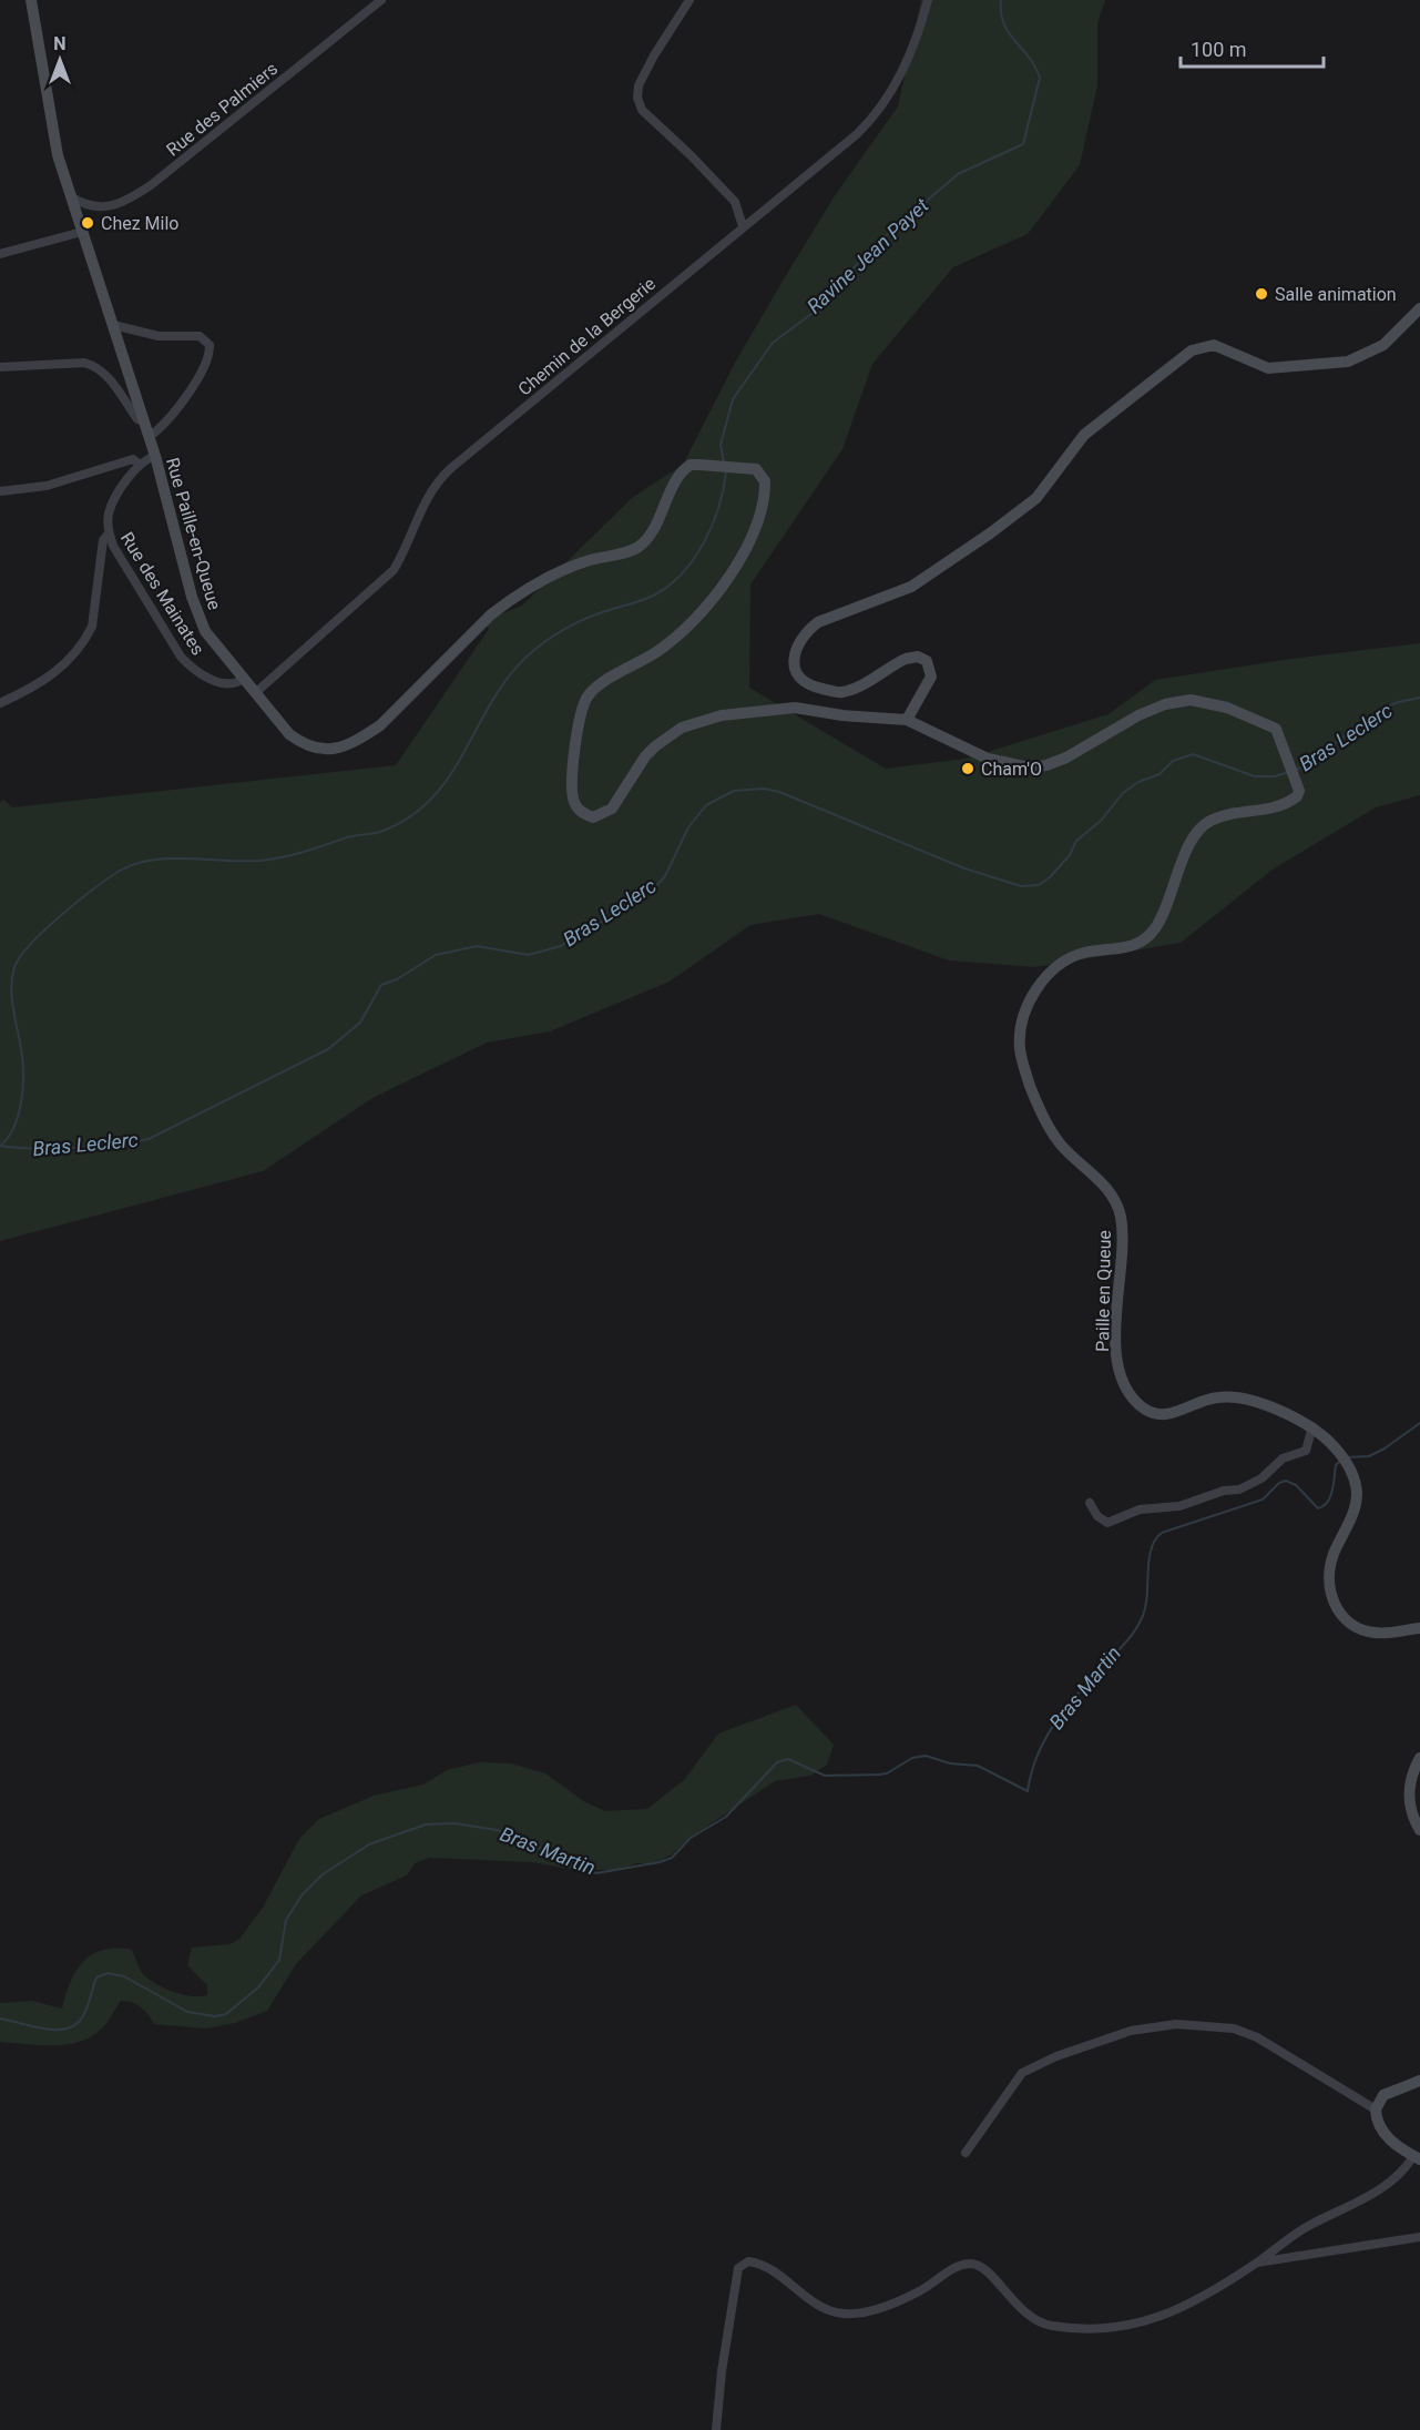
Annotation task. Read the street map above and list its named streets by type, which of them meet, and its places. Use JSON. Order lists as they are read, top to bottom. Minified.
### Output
{"streets":{"main road":["Rue Paille-en-Queue","Paille en Queue"],"street":["Rue des Palmiers","Chemin de la Bergerie","Rue des Mainates"]},"crossings":[["Rue des Palmiers","Rue Paille-en-Queue"],["Chemin de la Bergerie","Rue Paille-en-Queue"],["Rue Paille-en-Queue","Rue des Mainates"],["Rue Paille-en-Queue","Paille en Queue"]],"water":["Ravine Jean Payet","Bras Leclerc","Bras Martin"],"places":["Chez Milo","Salle animation","Cham'O"],"scale_bar":"100 m","north":"top"}
